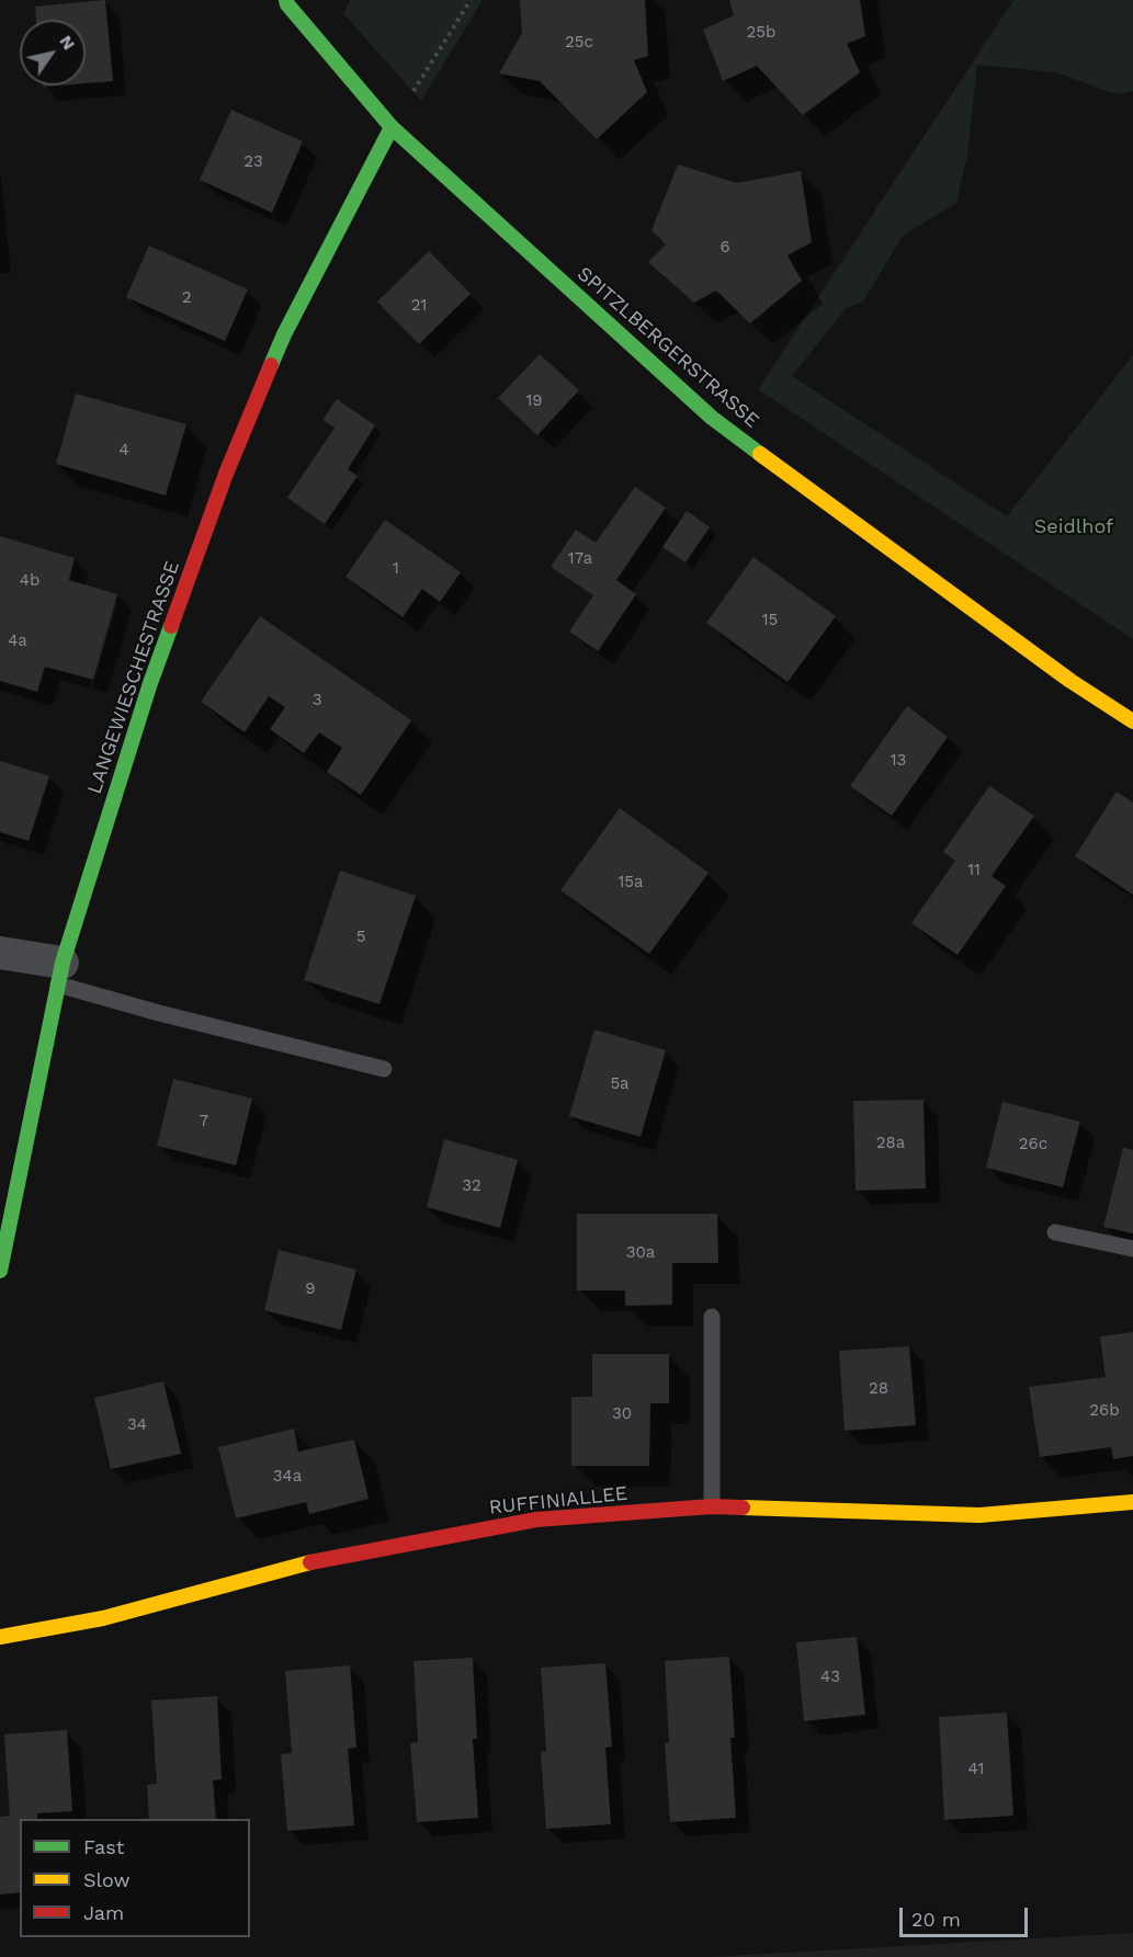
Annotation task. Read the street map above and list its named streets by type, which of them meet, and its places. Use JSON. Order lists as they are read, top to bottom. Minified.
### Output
{"streets":{"street":["SPITZLBERGERSTRASSE","LANGEWIESCHESTRASSE","RUFFINIALLEE"]},"crossings":[["SPITZLBERGERSTRASSE","LANGEWIESCHESTRASSE"]],"parks":["Seidlhof"],"house_numbers":["25b","25c","23","6","2","21","19","4","17a","1","4b","15","4a","3","13","11","15a","5","5a","7","28a","26c","32","30a","9","28","26b","30","34","34a","43","41"],"legend":["Fast","Slow","Jam"],"scale_bar":"20 m","north":"top right"}
